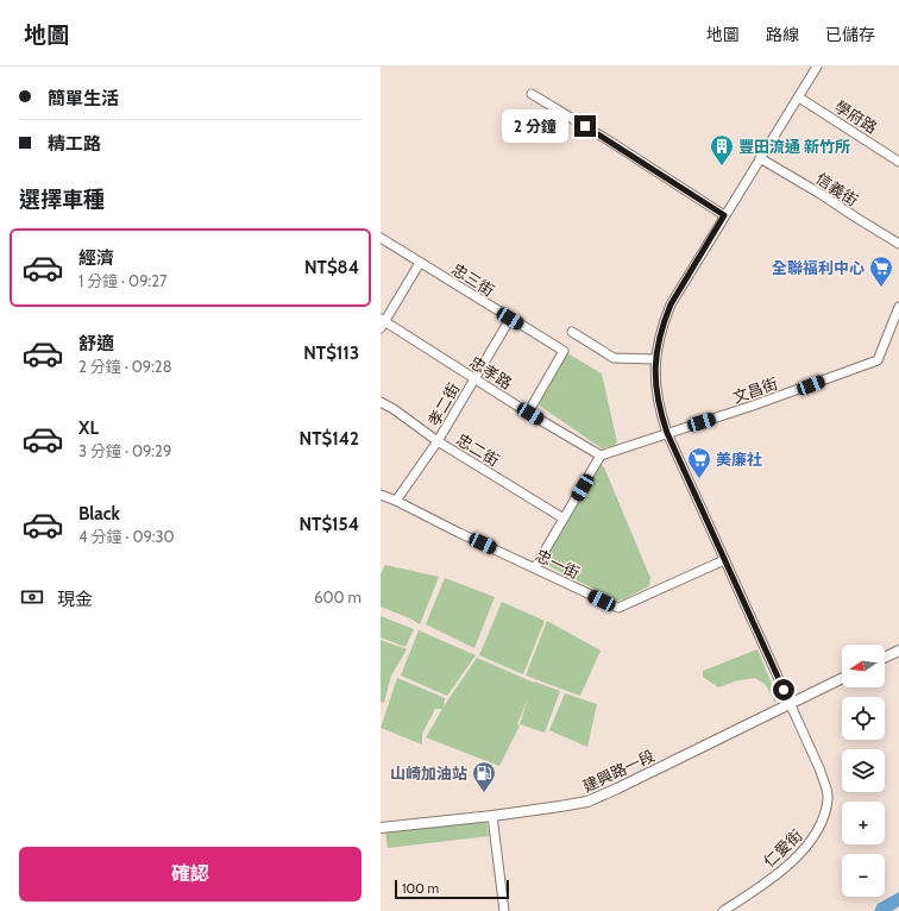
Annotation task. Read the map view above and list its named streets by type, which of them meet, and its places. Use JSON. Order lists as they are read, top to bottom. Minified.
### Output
{"streets":{"street":["學府路","信義街","忠三街","忠孝路","文昌街","孝二街","忠二街","忠一街","建興路一段","仁愛街"]},"crossings":[["學府路","仁愛街"],["信義街","仁愛街"],["忠三街","忠孝路"],["忠三街","孝二街"],["忠孝路","孝二街"],["文昌街","仁愛街"],["孝二街","忠二街"],["孝二街","忠一街"],["忠一街","仁愛街"],["建興路一段","仁愛街"]],"places":{"building":["豐田流通 新竹所"],"supermarket":["全聯福利中心","美廉社"],"fuel station":["山崎加油站"]},"scale_bar":"100 m","north":"left","page":{"header":"地圖","nav":["地圖","路線","已儲存"],"banner":["簡單生活","精工路"],"bubble":"2 分鐘","heading":"選擇車種","list":[{"name":"經濟","note":"1 分鐘 · 09:27","value":"NT$84"},{"name":"舒適","note":"2 分鐘 · 09:28","value":"NT$113"},{"name":"XL","note":"3 分鐘 · 09:29","value":"NT$142"},{"name":"Black","note":"4 分鐘 · 09:30","value":"NT$154"}],"pay":["現金","600 m"],"map_buttons":["+","−"],"buttons":"確認","scale":"100 m"}}
